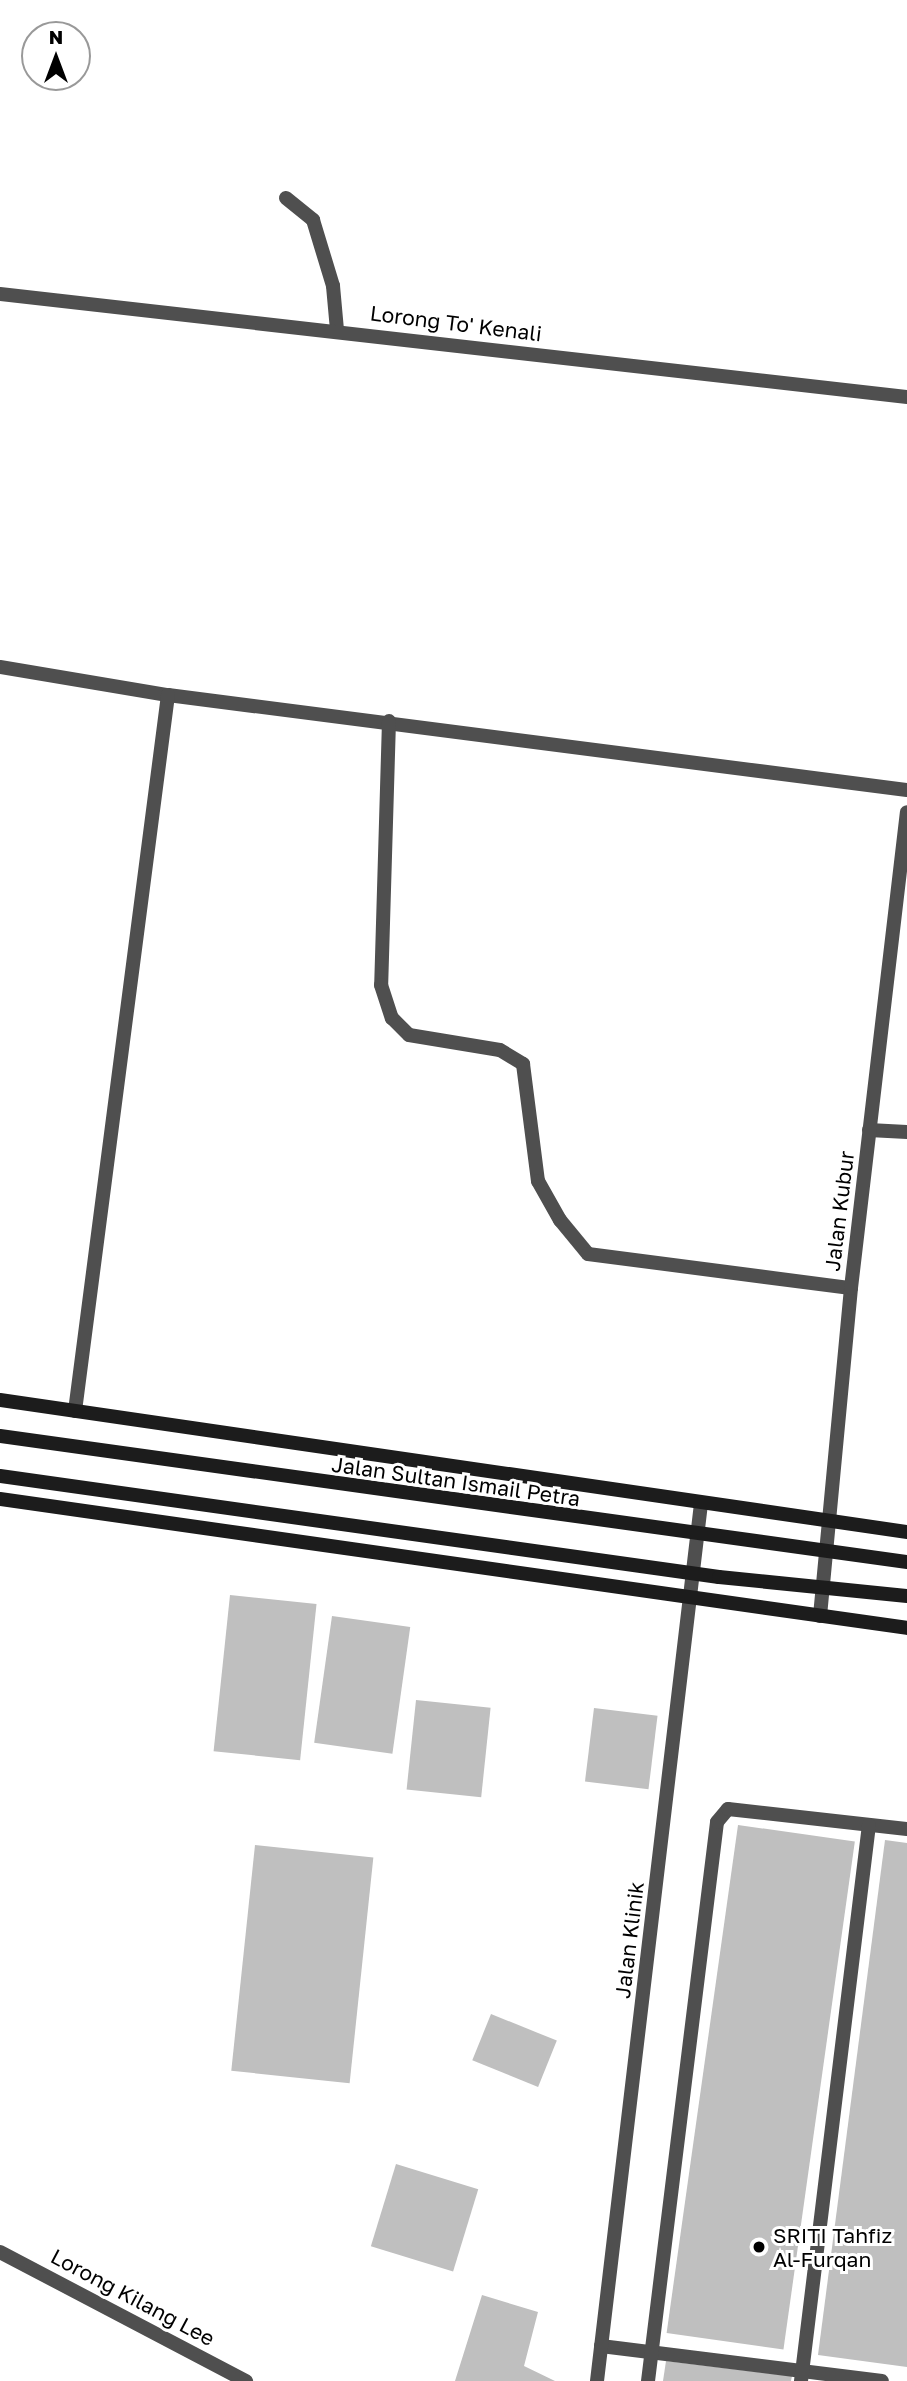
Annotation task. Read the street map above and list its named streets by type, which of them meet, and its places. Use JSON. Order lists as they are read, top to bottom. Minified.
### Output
{"streets":{"street":["Lorong To' Kenali","Jalan Kubur","Jalan Sultan Ismail Petra","Jalan Klinik","Lorong Kilang Lee"]},"places":["SRITI Tahfiz Al-Furqan"],"north":"top"}
